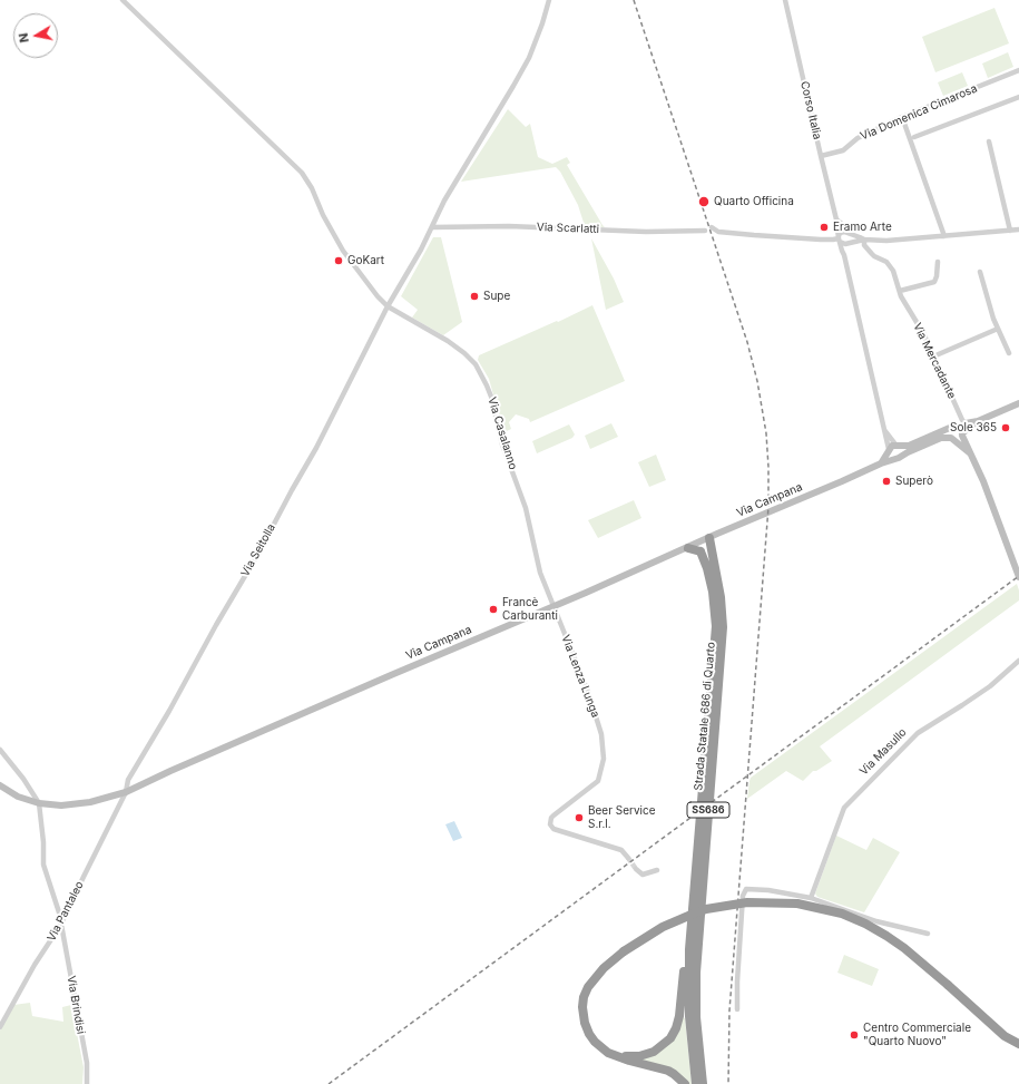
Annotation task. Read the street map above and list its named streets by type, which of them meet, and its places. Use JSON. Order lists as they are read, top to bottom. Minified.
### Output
{"streets":{"highway":["Strada Statale 686 di Quarto","SS686"],"main road":["Via Campana"],"street":["Corso Italia","Via Domenica Cimarosa","Via Scarlatti","Via Mercadante","Via Casalanno","Via Seitolla","Via Lenza Lunga","Via Masullo","Via Pantaleo","Via Brindisi"]},"crossings":[["Corso Italia","Via Domenica Cimarosa"],["Corso Italia","Via Campana"],["Via Scarlatti","Via Seitolla"],["Via Mercadante","Via Campana"],["Via Casalanno","Via Campana"],["Via Casalanno","Via Seitolla"],["Via Casalanno","Via Lenza Lunga"],["Via Campana","Via Seitolla"],["Via Campana","Via Lenza Lunga"],["Via Campana","Strada Statale 686 di Quarto"],["Via Campana","Via Pantaleo"],["Via Campana","Via Brindisi"],["Via Seitolla","Via Pantaleo"],["Via Pantaleo","Via Brindisi"]],"places":["Quarto Officina","Eramo Arte","GoKart","Supe","Sole 365","Superò","Francè Carburanti","Beer Service S.r.l.","Centro Commerciale \"Quarto Nuovo\""],"north":"left"}
